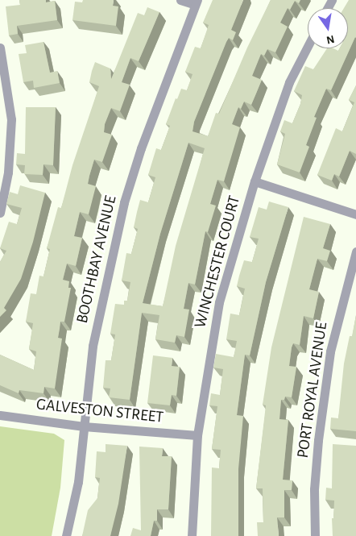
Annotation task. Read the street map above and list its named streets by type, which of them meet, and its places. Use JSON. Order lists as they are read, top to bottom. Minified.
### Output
{"streets":{"street":["BOOTHBAY AVENUE","WINCHESTER COURT","PORT ROYAL AVENUE","GALVESTON STREET"]},"crossings":[["BOOTHBAY AVENUE","GALVESTON STREET"],["WINCHESTER COURT","GALVESTON STREET"]],"north":"bottom"}
